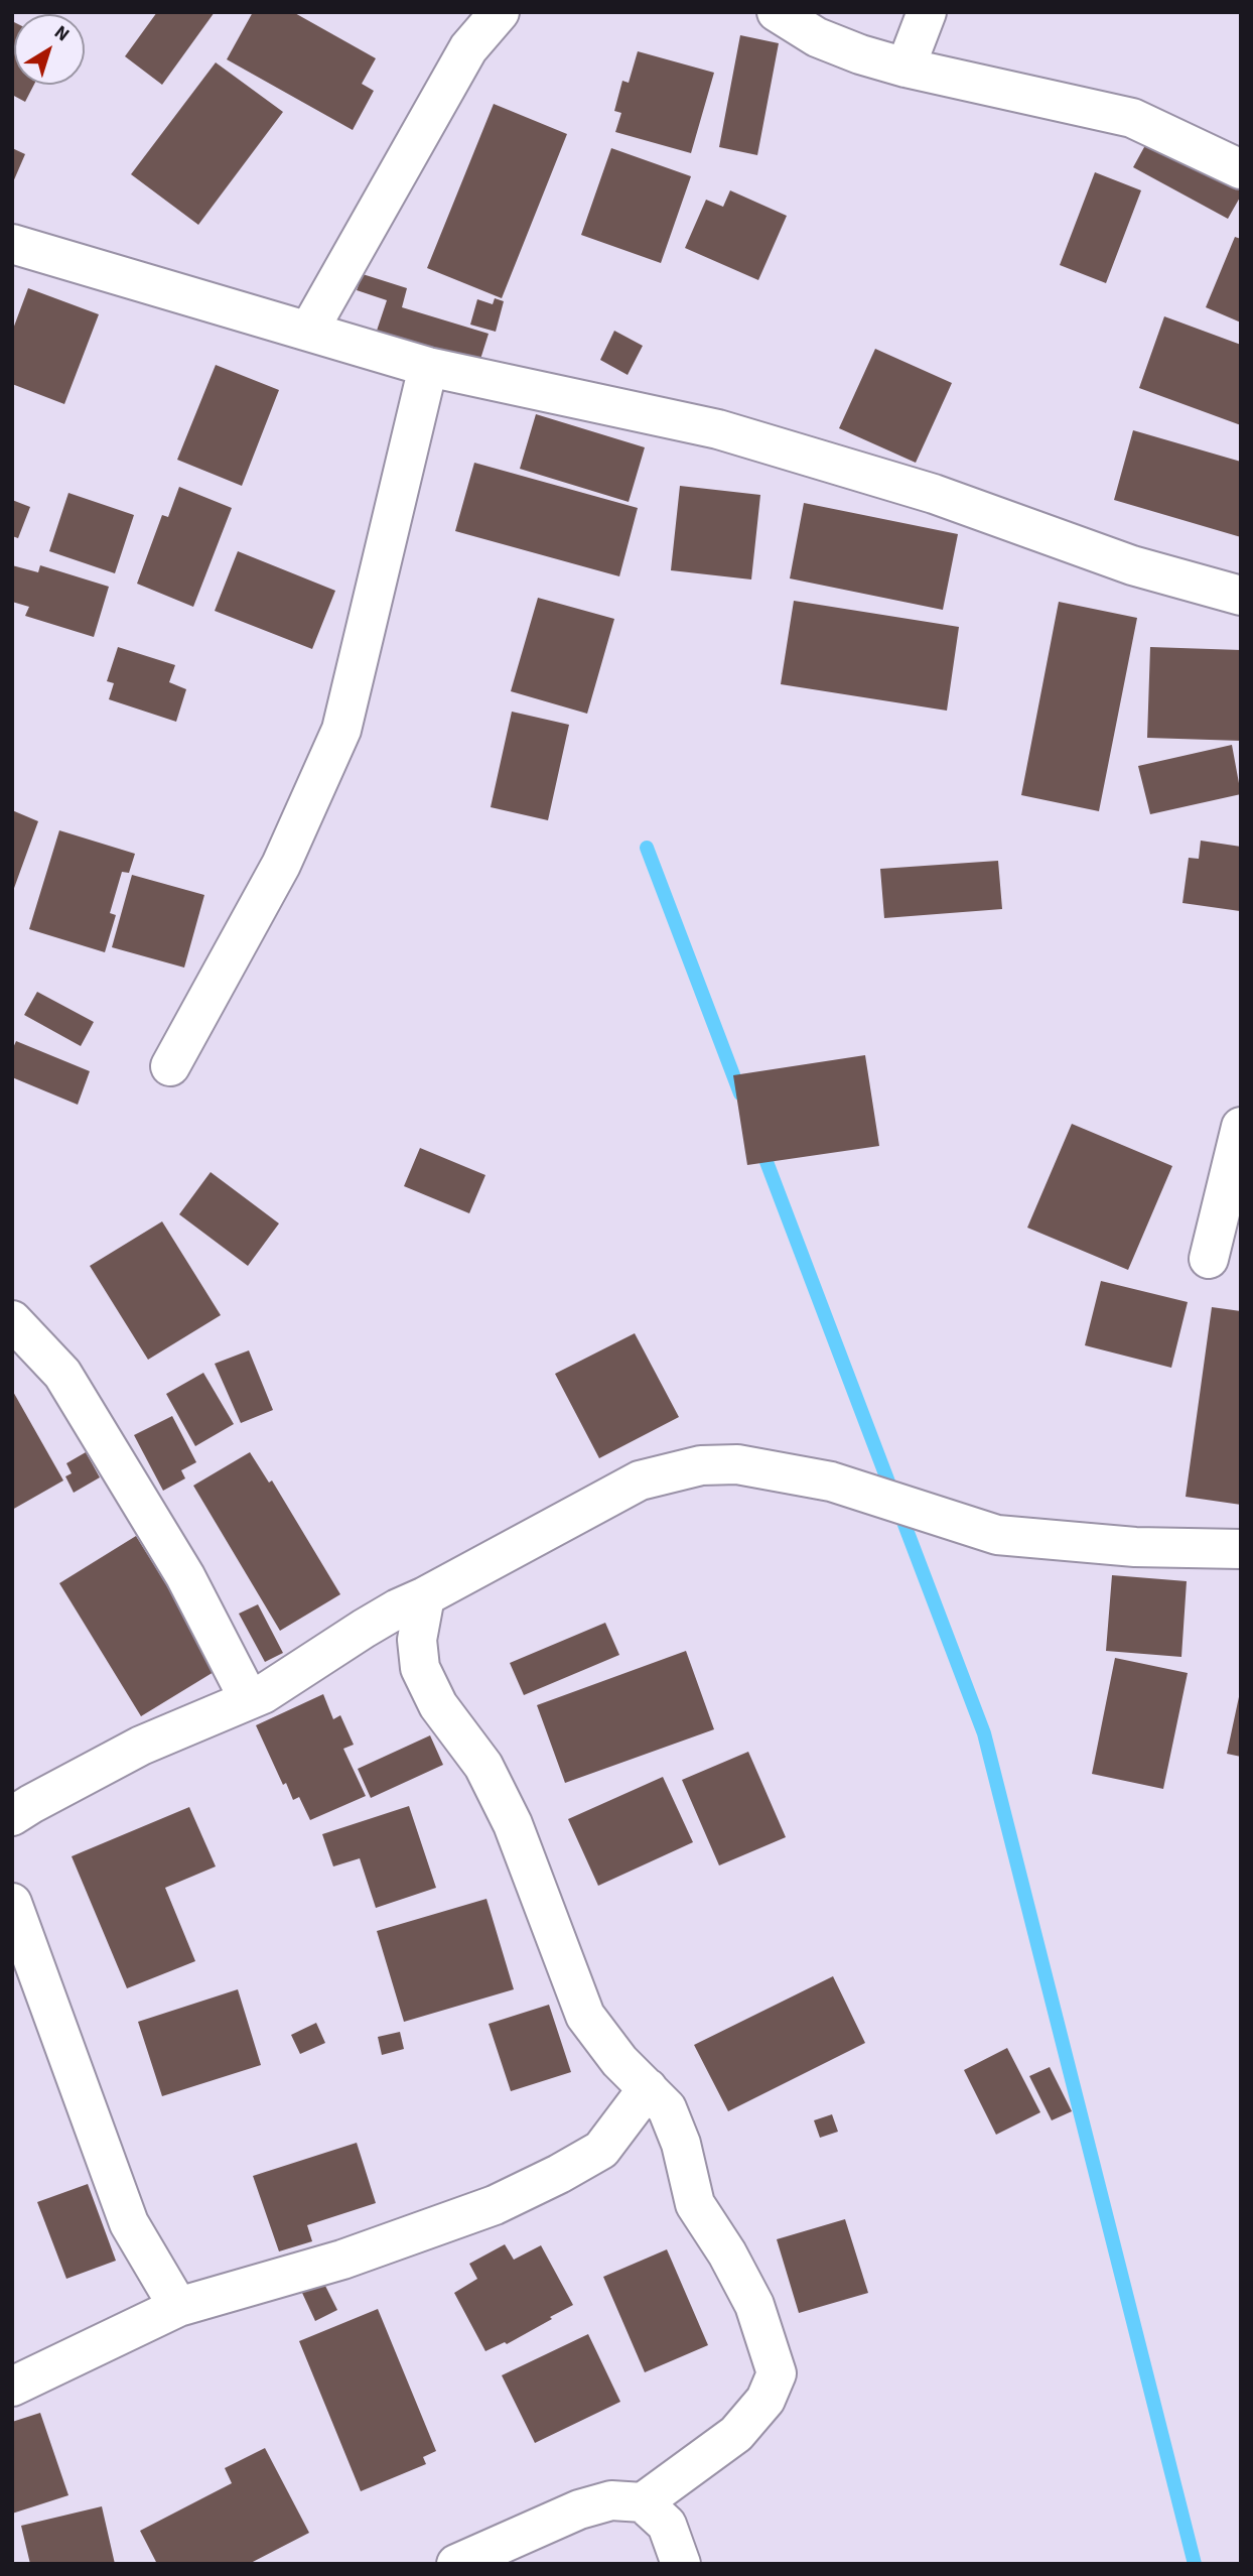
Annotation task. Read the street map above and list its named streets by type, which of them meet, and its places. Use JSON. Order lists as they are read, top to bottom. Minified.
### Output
{"north":"top right"}
